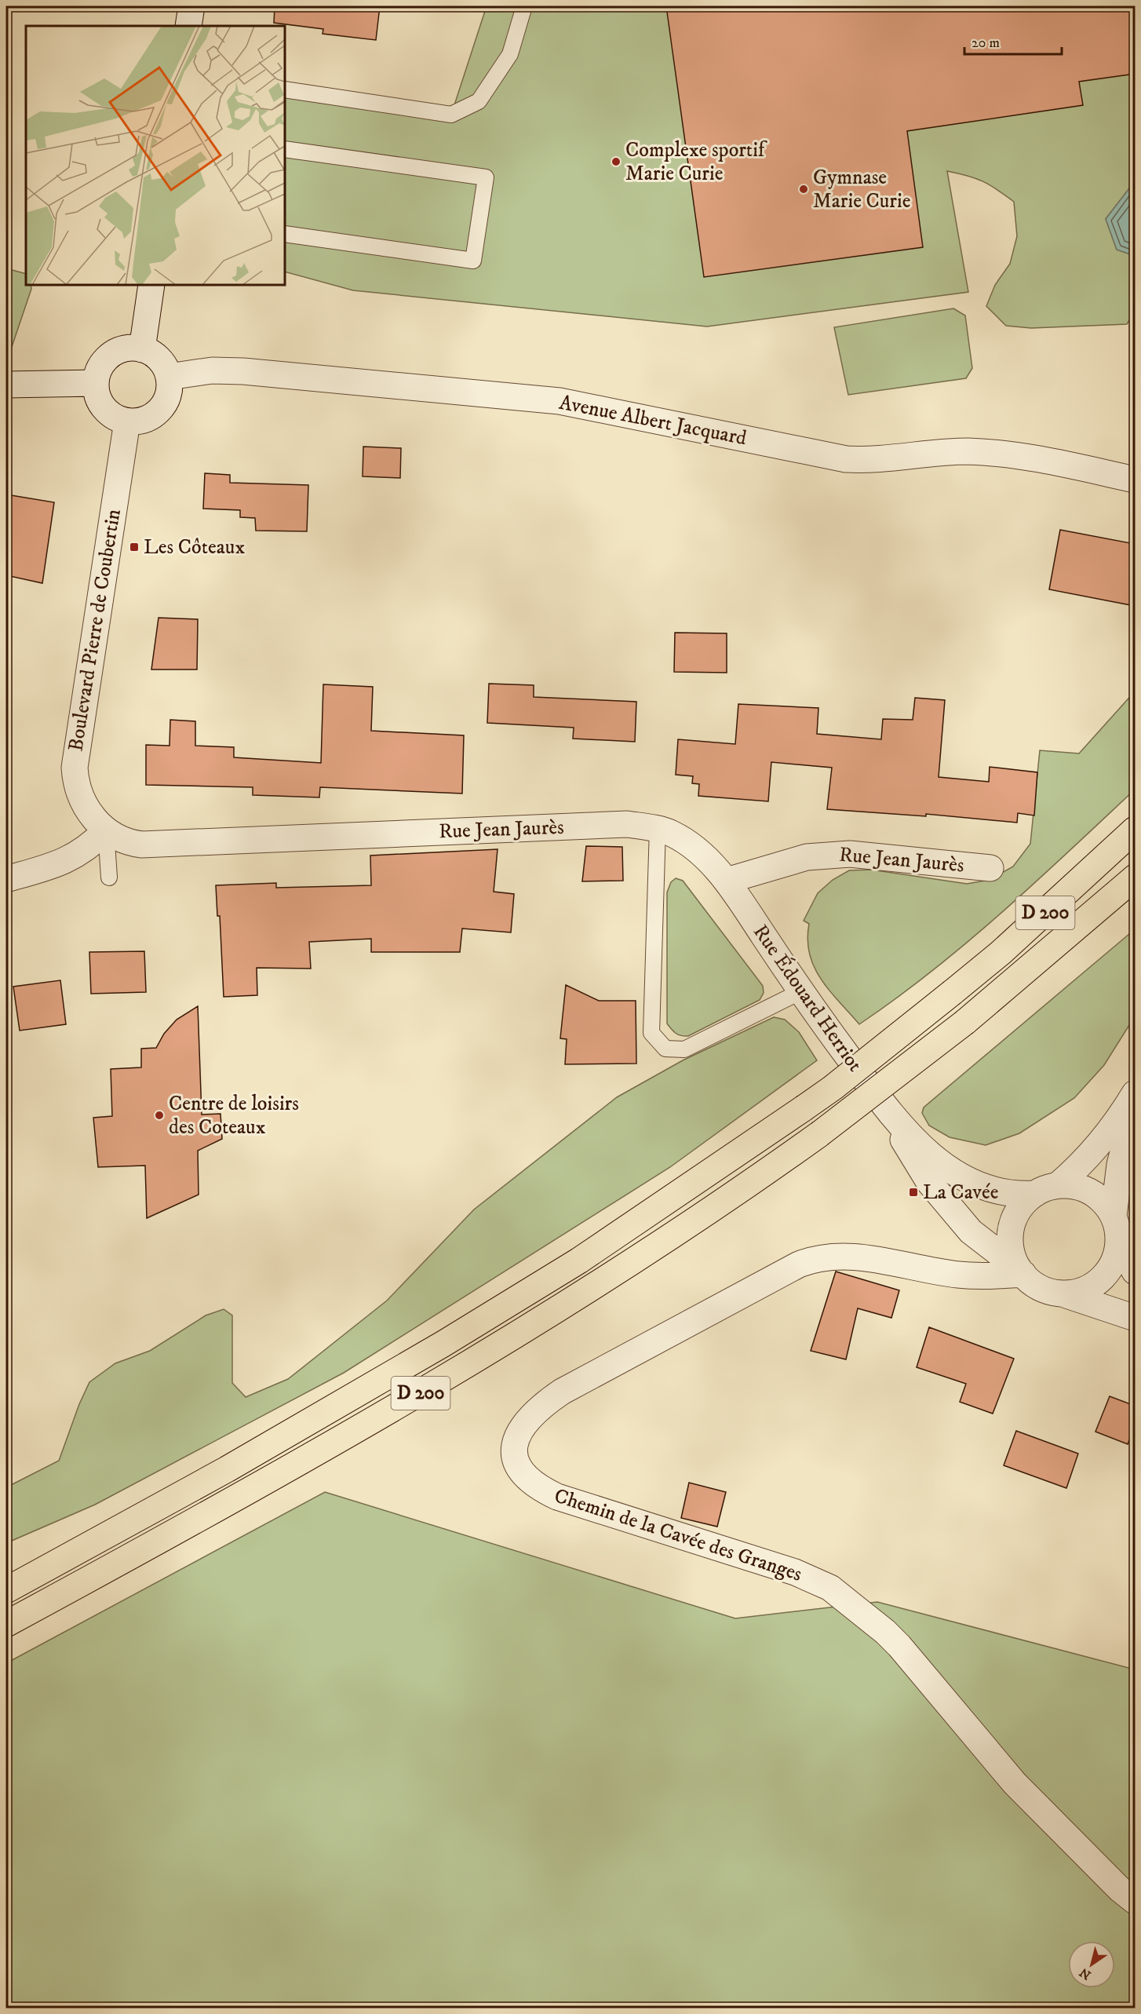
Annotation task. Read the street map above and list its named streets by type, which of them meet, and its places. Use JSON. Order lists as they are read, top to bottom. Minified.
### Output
{"streets":{"main road":["D 200"],"street":["Avenue Albert Jacquard","Boulevard Pierre de Coubertin","Rue Jean Jaurès","Rue Édouard Herriot","Chemin de la Cavée des Granges"]},"crossings":[["Avenue Albert Jacquard","Boulevard Pierre de Coubertin"],["Boulevard Pierre de Coubertin","Rue Jean Jaurès"],["Rue Jean Jaurès","Rue Édouard Herriot"],["Rue Édouard Herriot","Chemin de la Cavée des Granges"]],"places":{"other":["Complexe sportif Marie Curie","Gymnase Marie Curie","Centre de loisirs des Coteaux"],"transit":["Les Côteaux","La Cavée"]},"scale_bar":"20 m","north":"bottom left"}
